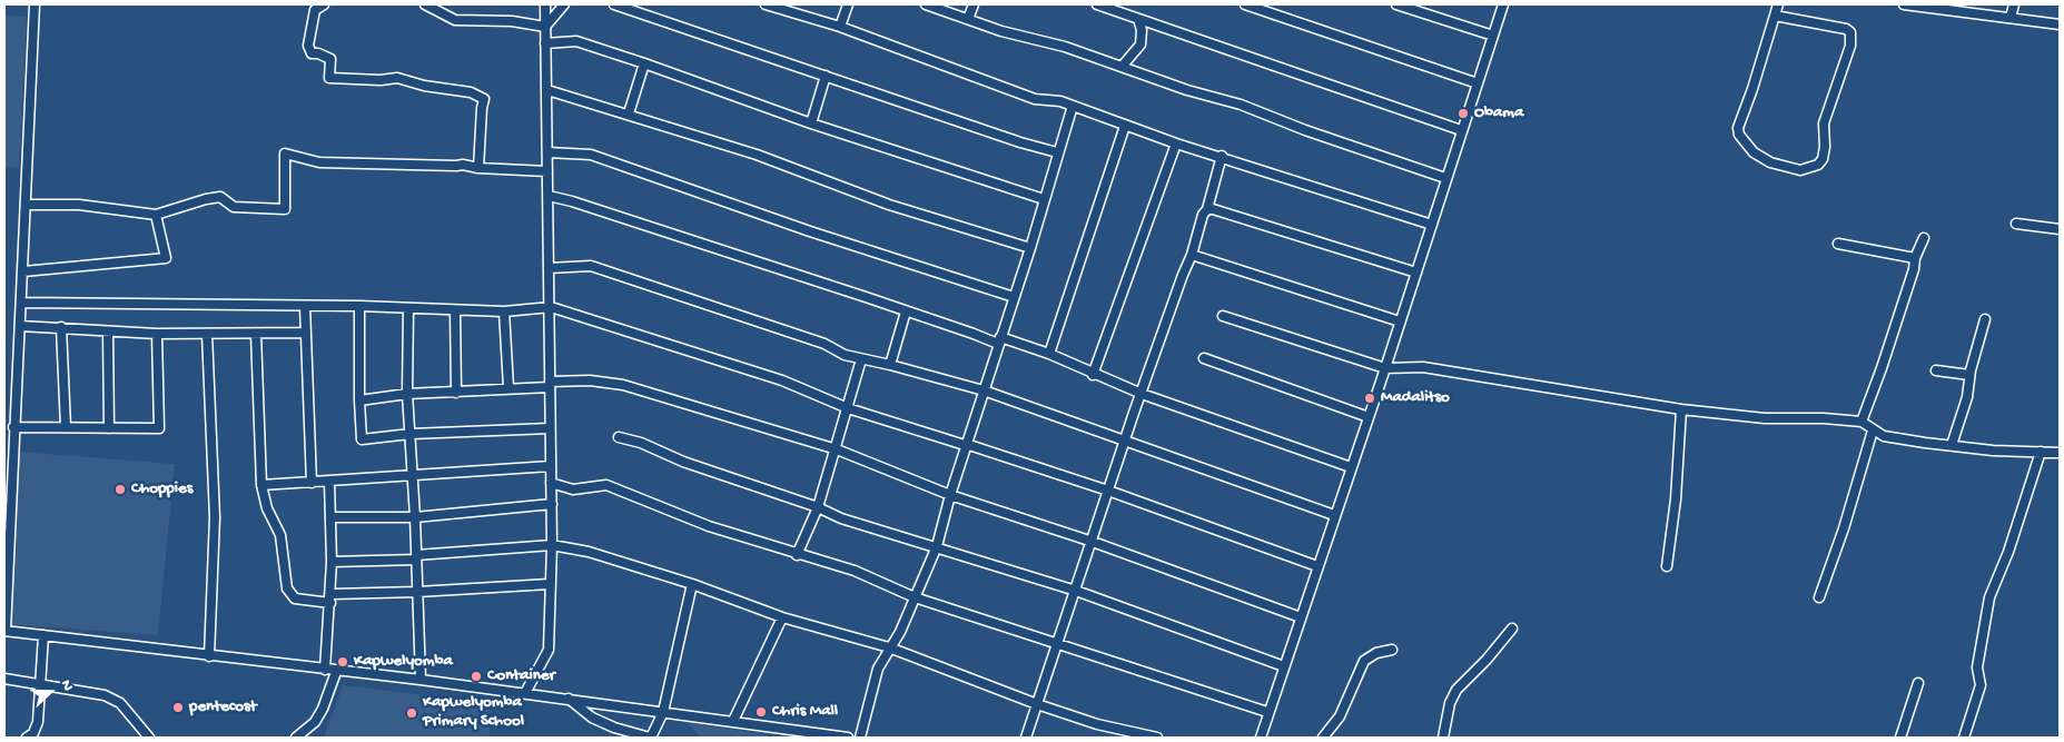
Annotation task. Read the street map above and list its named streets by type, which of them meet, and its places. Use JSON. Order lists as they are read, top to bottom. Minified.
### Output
{"places":["Obama","Madalitso","Choppies","Kapwelyomba","Container","pentecost","Chris Mall","Kapwelyomba Primary School"],"north":"right"}
